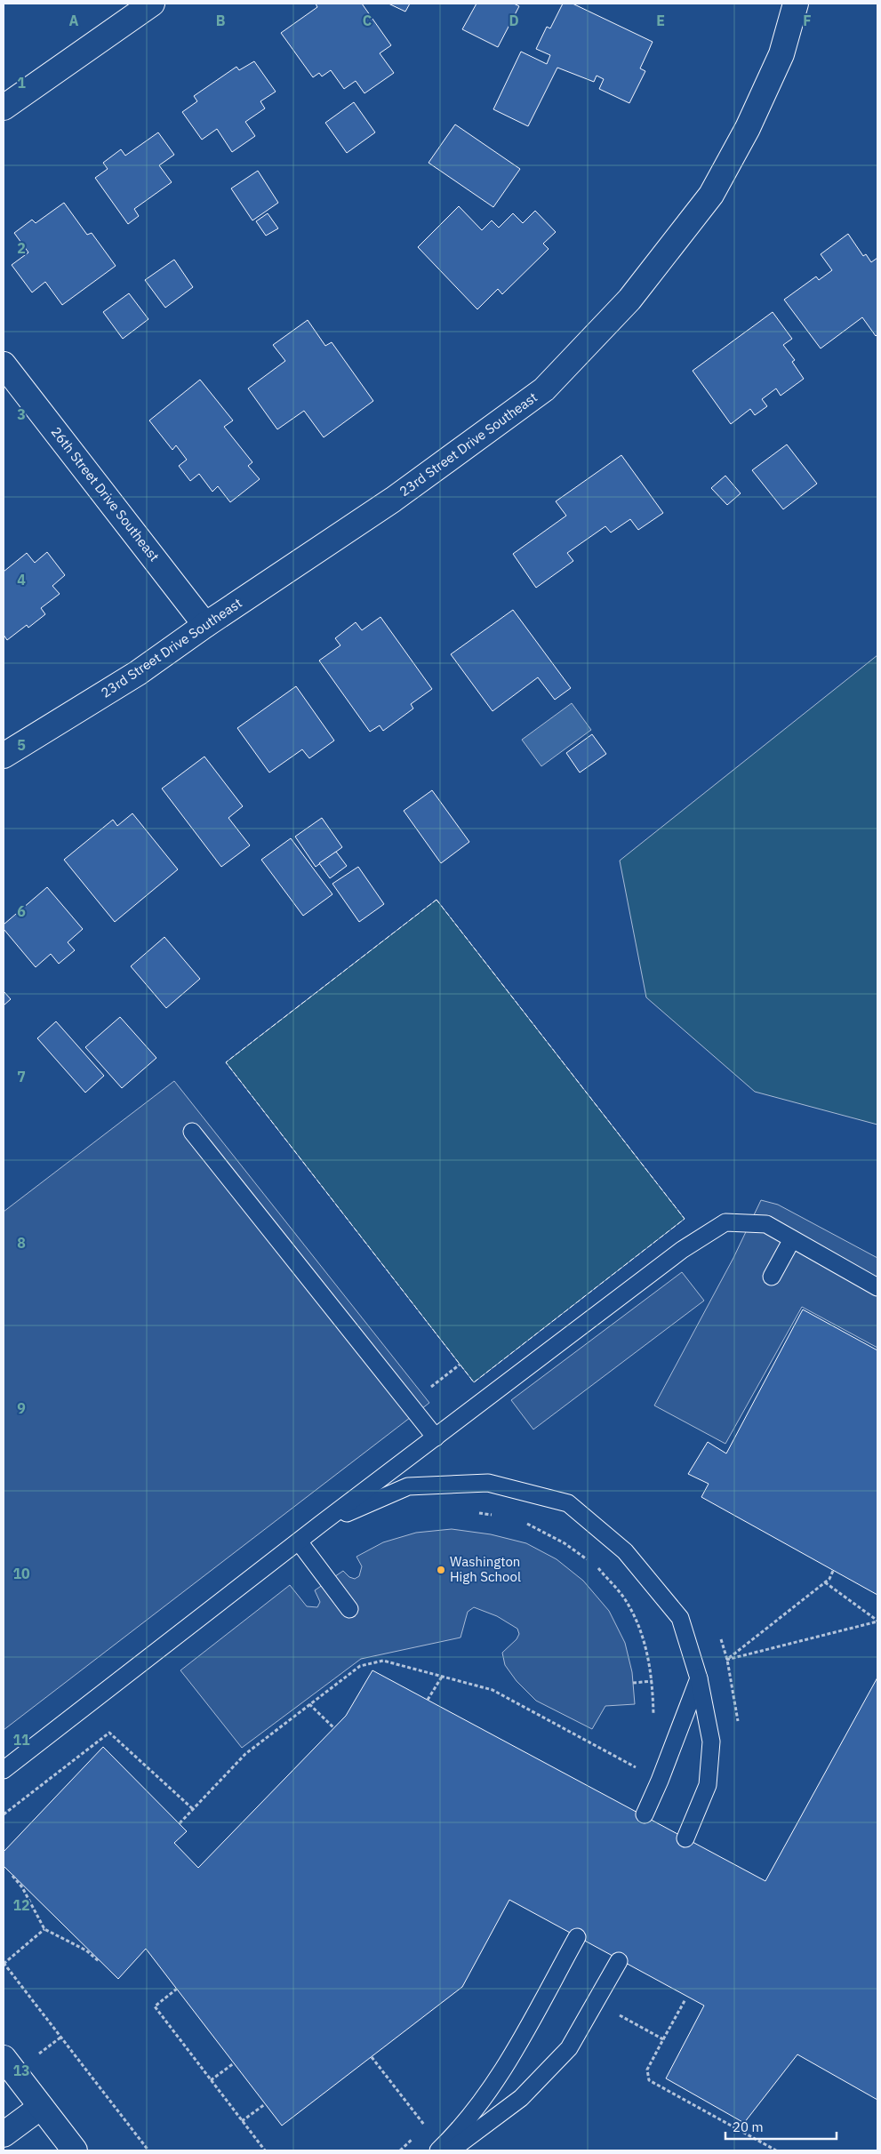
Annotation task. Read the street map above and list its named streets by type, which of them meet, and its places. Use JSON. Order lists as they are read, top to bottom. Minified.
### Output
{"streets":{"street":["23rd Street Drive Southeast","26th Street Drive Southeast"]},"crossings":[["23rd Street Drive Southeast","26th Street Drive Southeast"]],"places":["Washington High School"],"scale_bar":"20 m","grid":{"columns":["A","B","C","D","E","F"],"rows":["1","2","3","4","5","6","7","8","9","10","11","12","13"]}}
